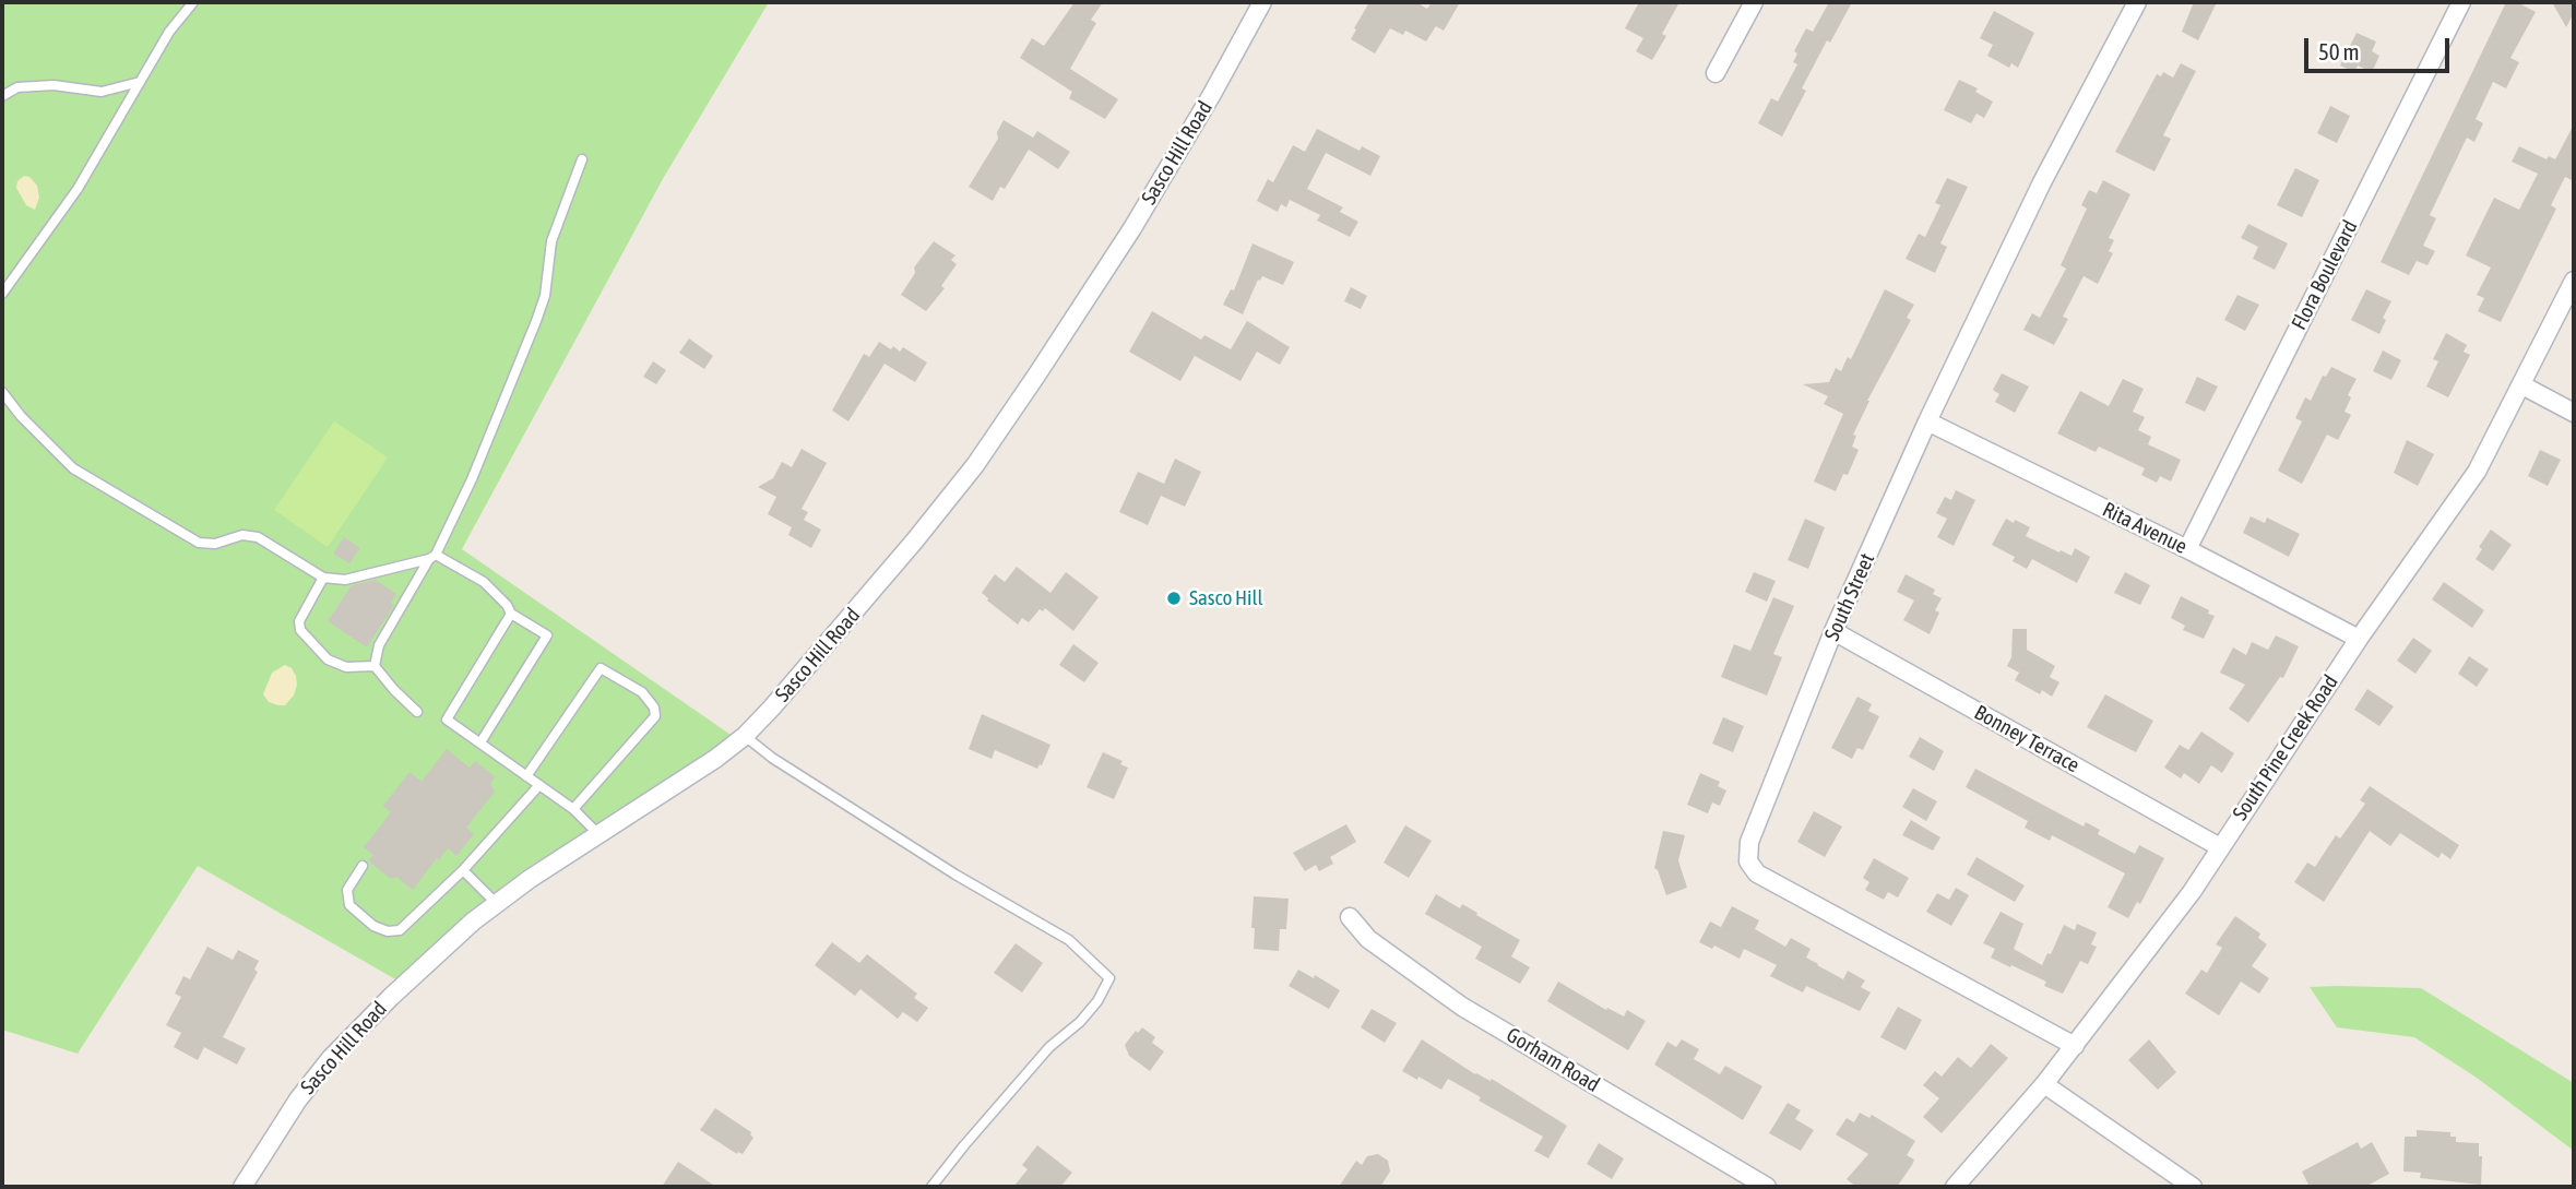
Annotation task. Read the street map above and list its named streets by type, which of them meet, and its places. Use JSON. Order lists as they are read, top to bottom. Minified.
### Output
{"streets":{"street":["Sasco Hill Road","Flora Boulevard","Rita Avenue","South Street","Bonney Terrace","South Pine Creek Road","Gorham Road"]},"crossings":[["Flora Boulevard","Rita Avenue"],["Rita Avenue","South Street"],["Rita Avenue","South Pine Creek Road"],["South Street","Bonney Terrace"],["South Street","South Pine Creek Road"],["Bonney Terrace","South Pine Creek Road"]],"places":["Sasco Hill"],"scale_bar":"50 m"}
